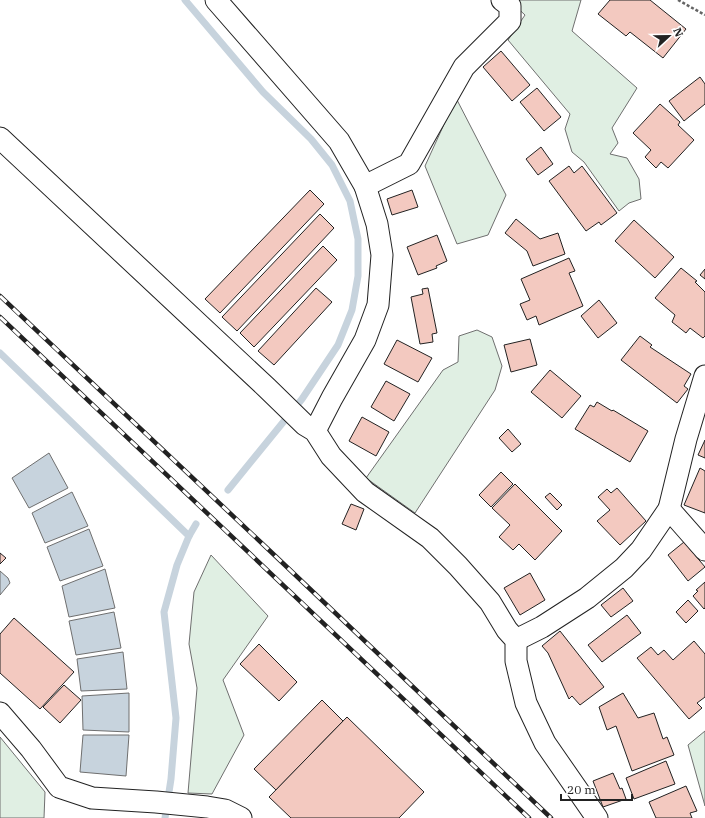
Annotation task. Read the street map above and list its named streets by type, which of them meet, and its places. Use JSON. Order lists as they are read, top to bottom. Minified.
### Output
{"scale_bar":"20 m","north":"right"}
